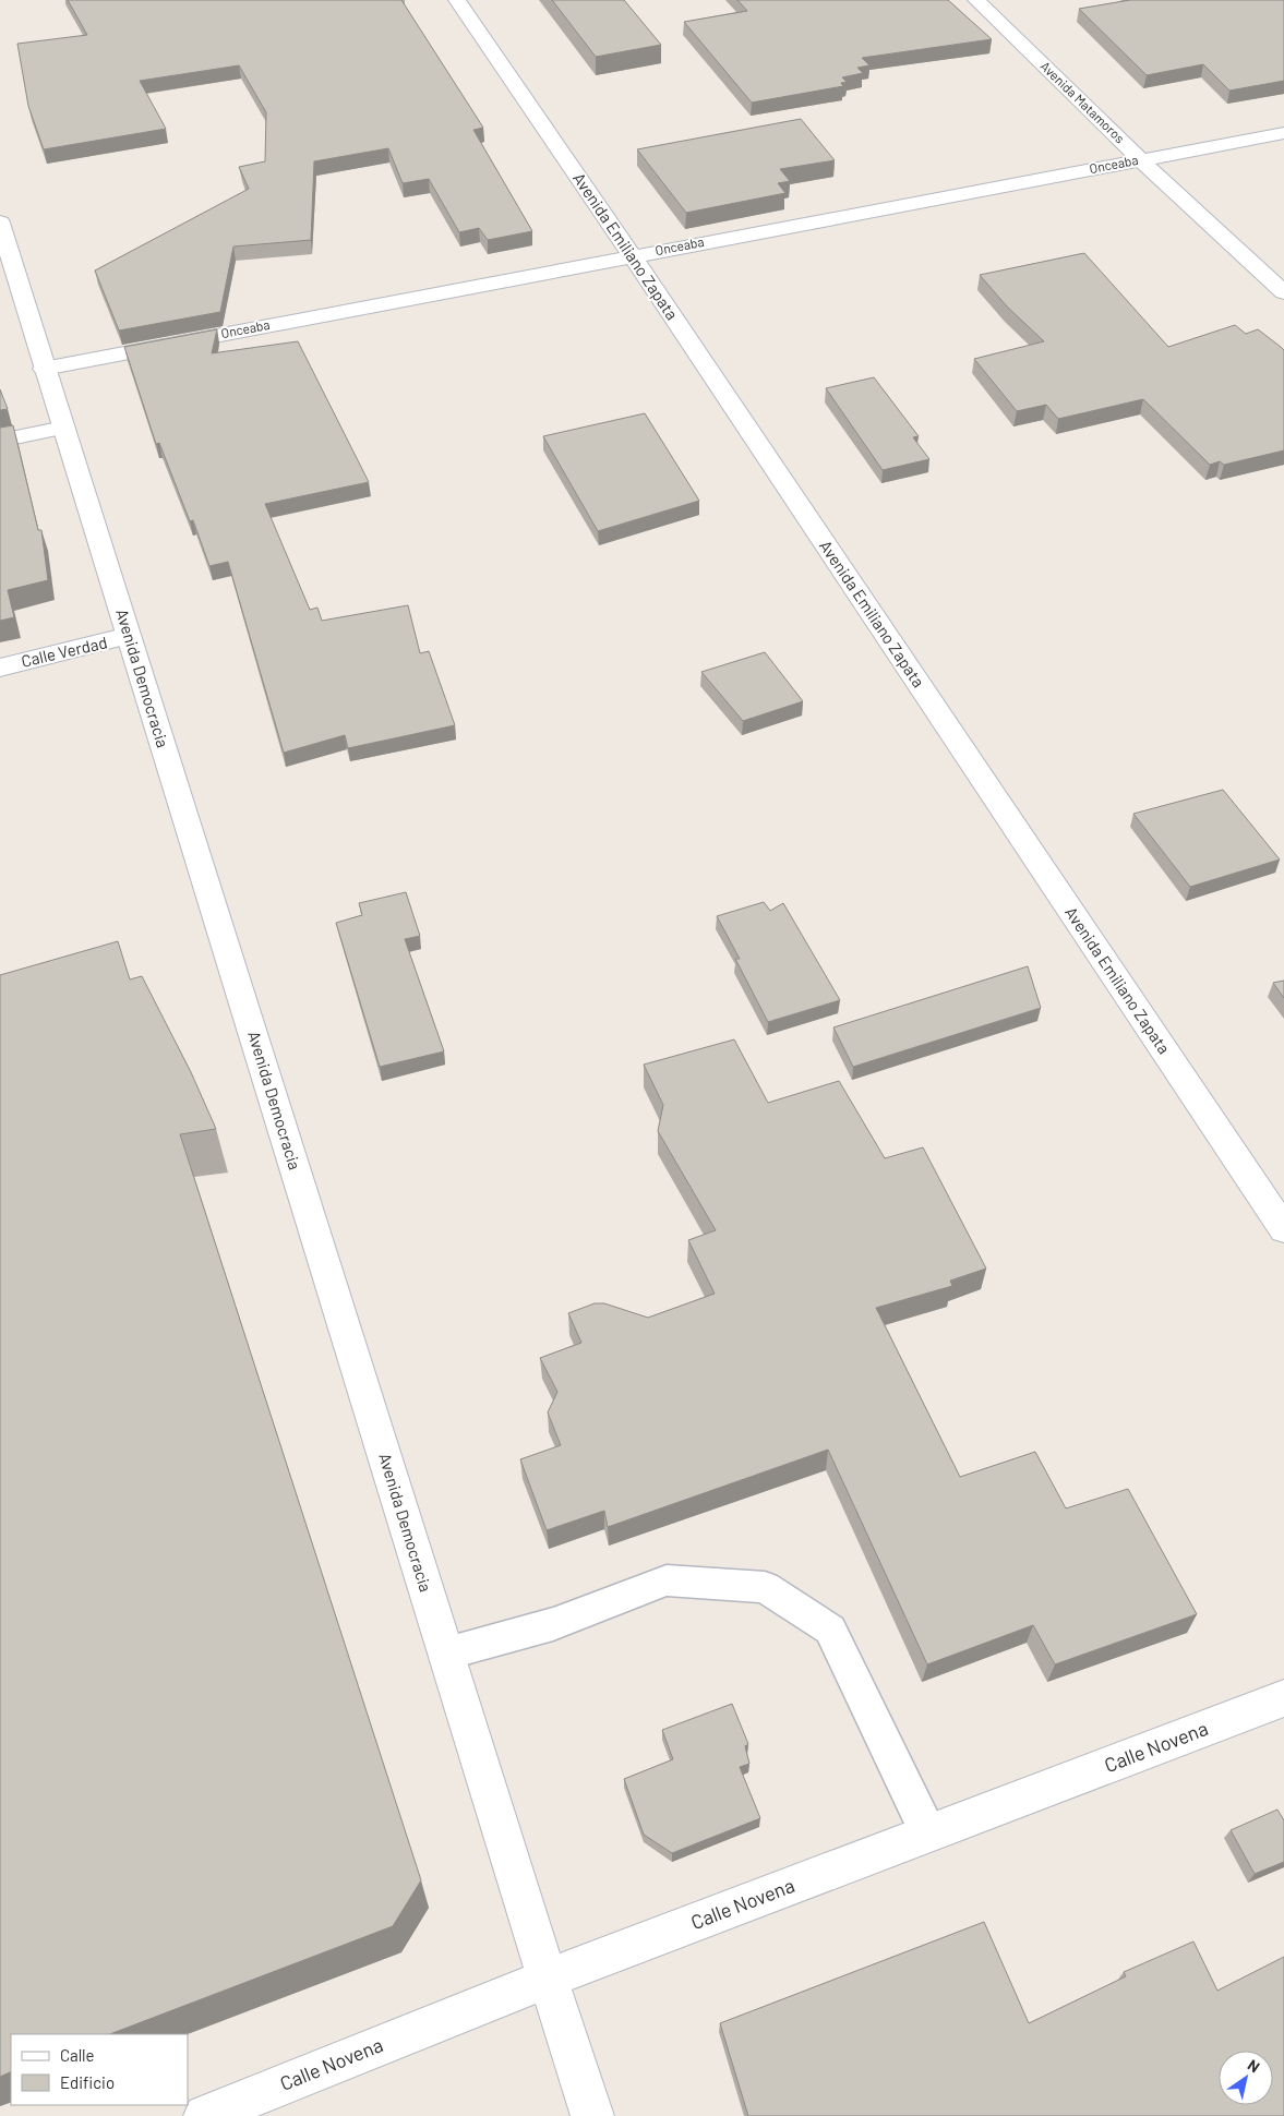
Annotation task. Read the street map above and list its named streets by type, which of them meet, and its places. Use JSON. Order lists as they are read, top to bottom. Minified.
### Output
{"streets":{"street":["Avenida Matamoros","Onceaba","Avenida Emiliano Zapata","Calle Verdad","Avenida Democracia","Calle Novena"]},"crossings":[["Avenida Matamoros","Onceaba"],["Onceaba","Avenida Emiliano Zapata"],["Onceaba","Avenida Democracia"],["Calle Verdad","Avenida Democracia"],["Avenida Democracia","Calle Novena"]],"legend":["Calle","Edificio"],"north":"top right"}
